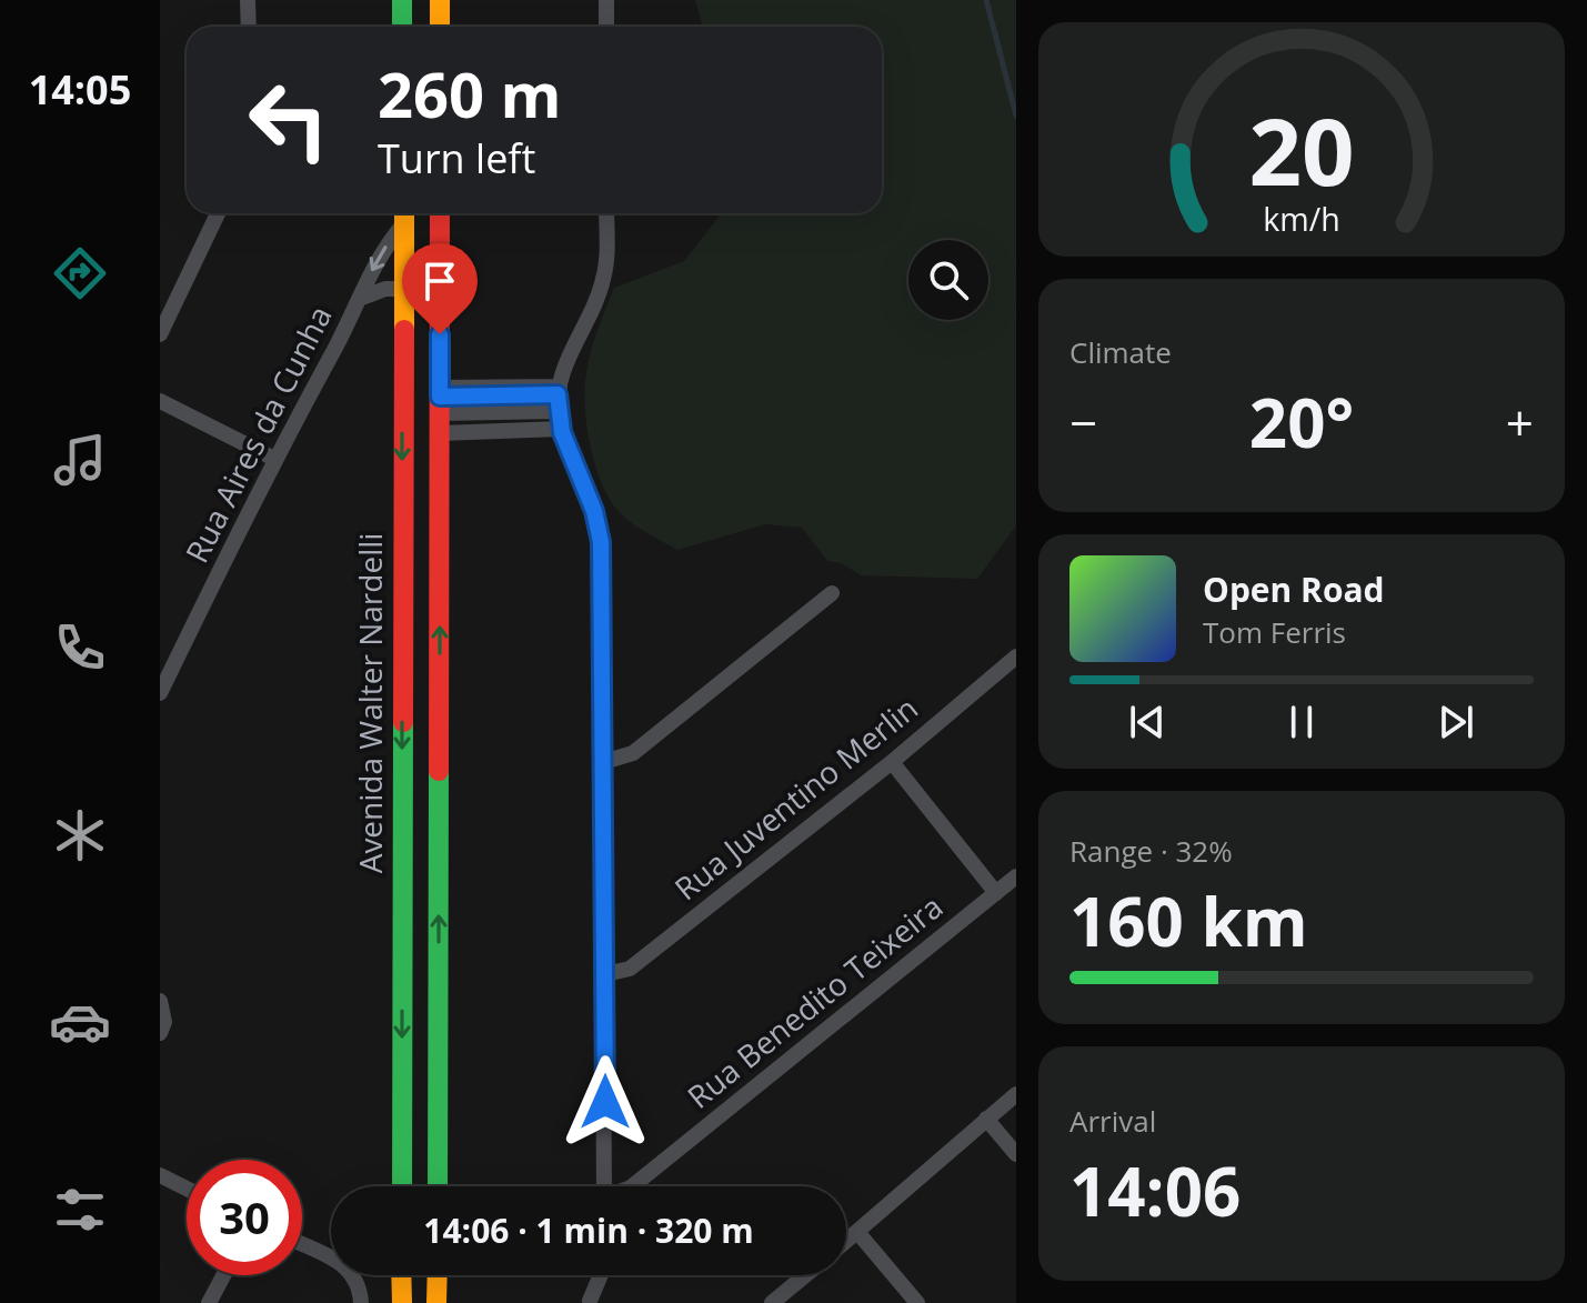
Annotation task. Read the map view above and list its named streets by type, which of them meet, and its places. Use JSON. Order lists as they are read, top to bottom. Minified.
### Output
{"streets":{"street":["Rua Aires da Cunha","Avenida Walter Nardelli","Rua Juventino Merlin","Rua Benedito Teixeira"]},"crossings":[["Rua Aires da Cunha","Avenida Walter Nardelli"]],"page":{"tabs":"14:05","turn":["260 m","Turn left"],"tile":["Climate",["Range · 32%","160 km"],["Arrival","14:06"]],"heat":["−","20°","+"],"song":["Open Road","Tom Ferris"],"limit":"30","trip":"14:06 · 1 min · 320 m","gauge":["20","km/h"]}}
